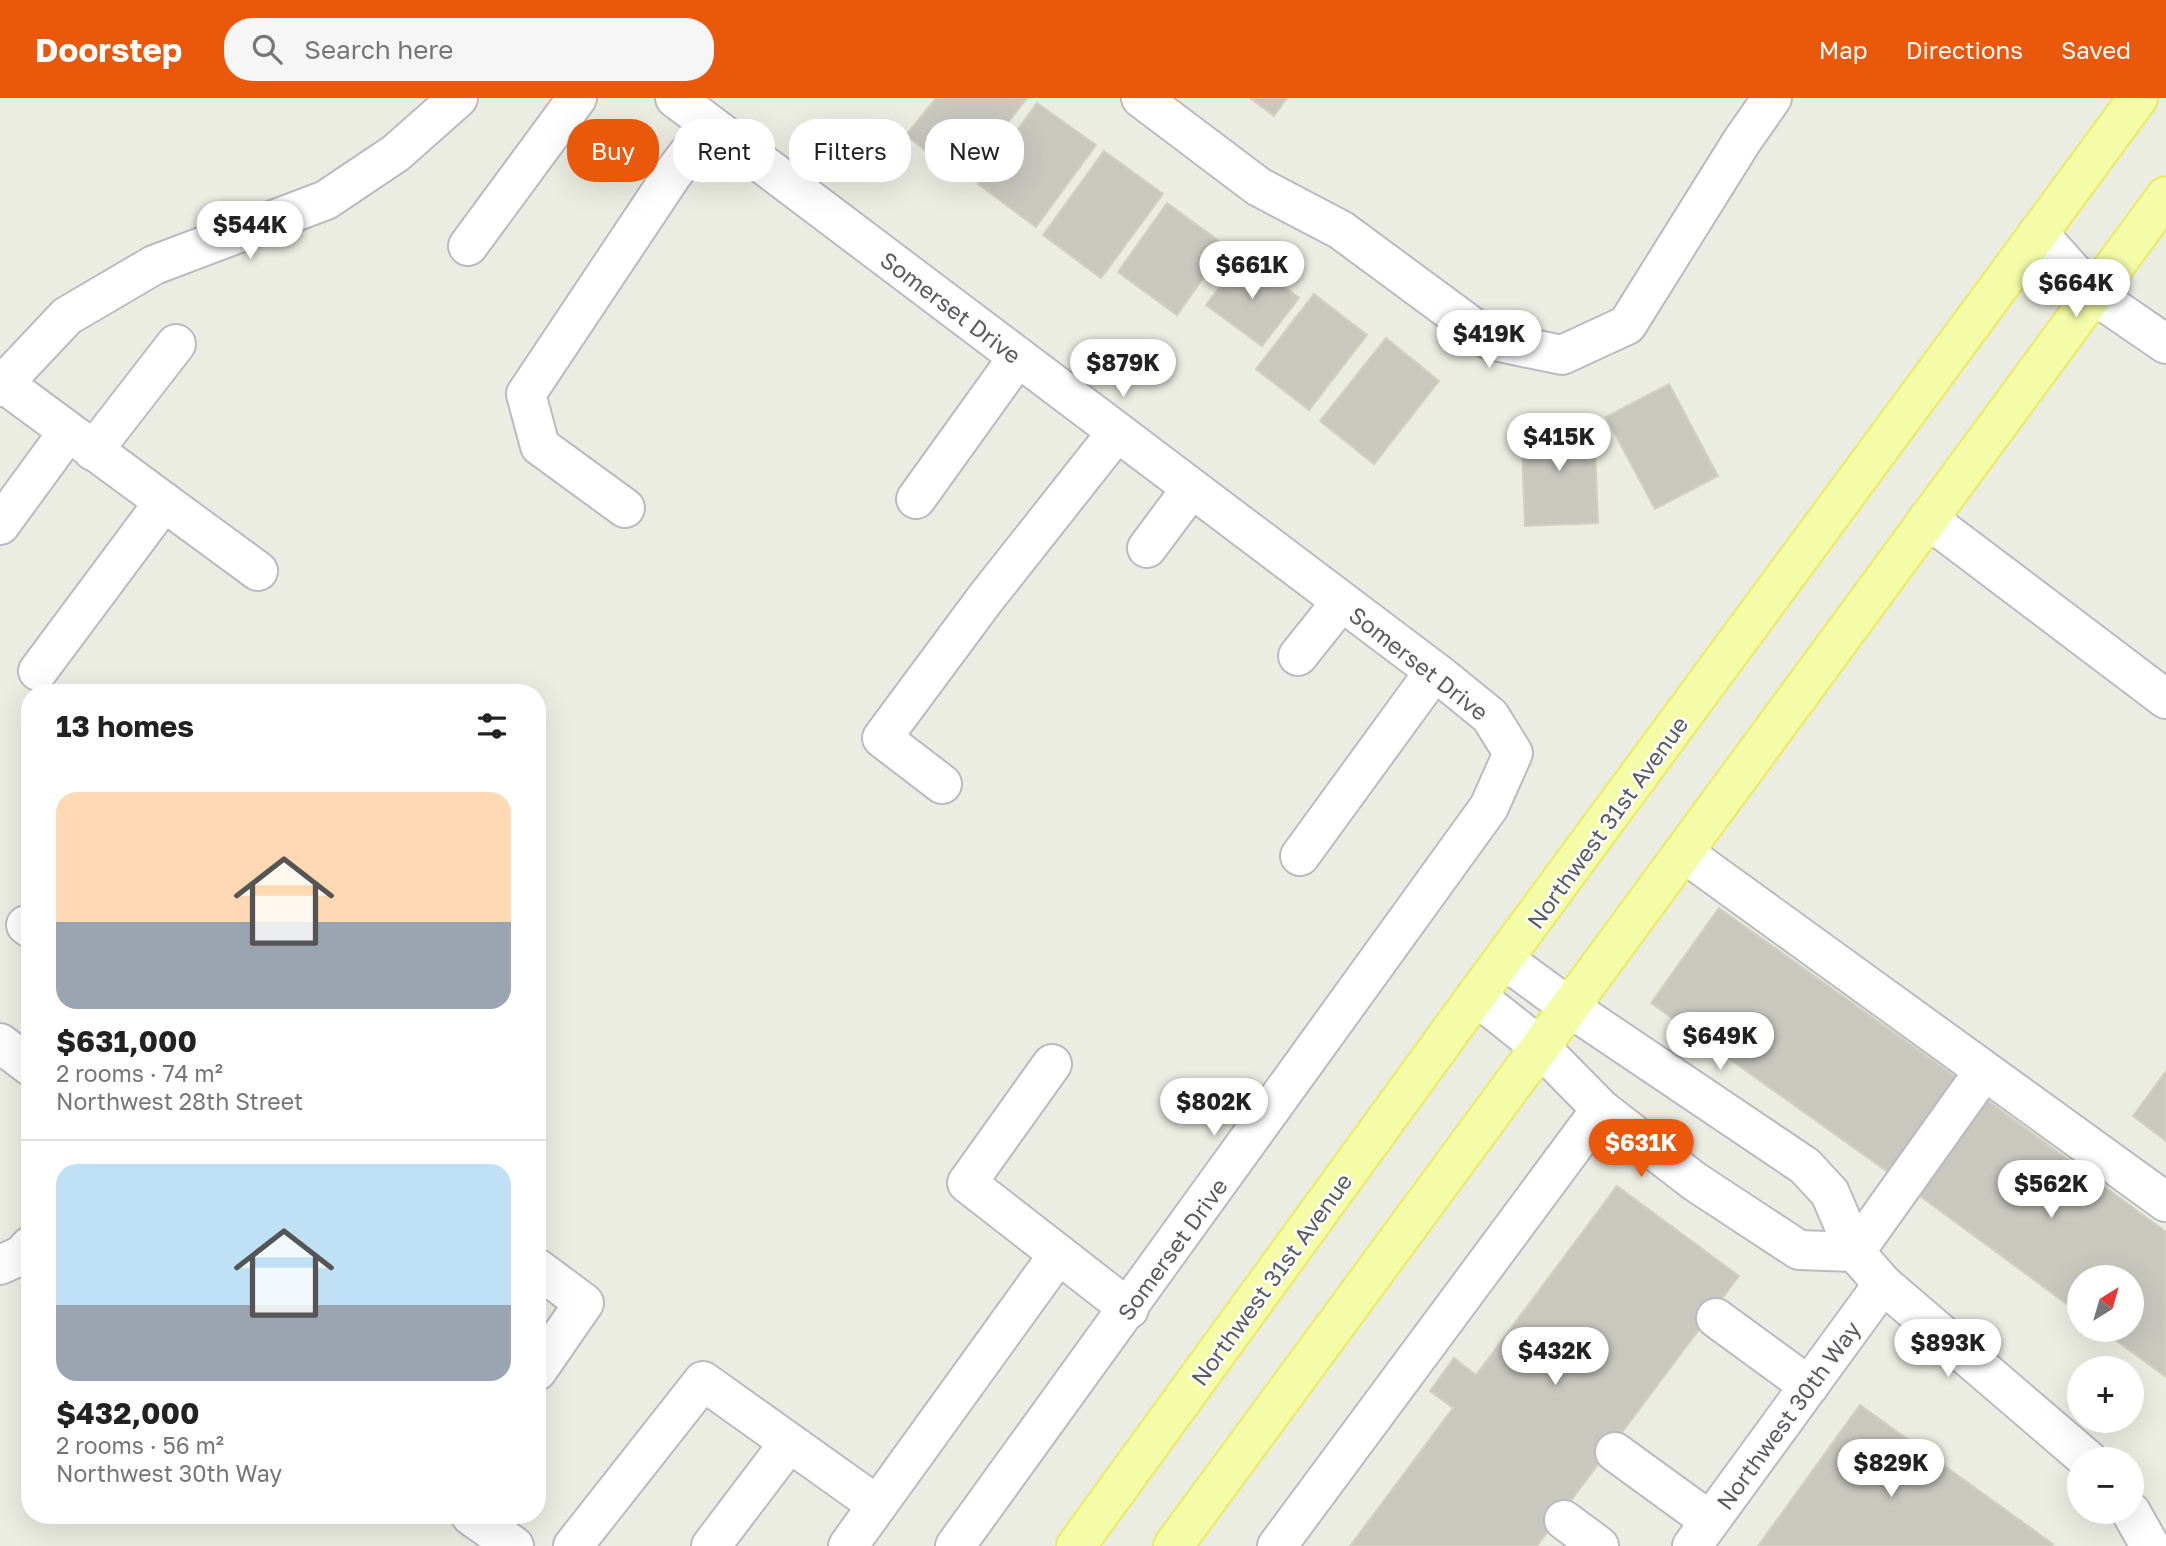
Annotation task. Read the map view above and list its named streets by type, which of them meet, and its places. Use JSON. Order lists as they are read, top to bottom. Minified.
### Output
{"streets":{"main road":["Northwest 31st Avenue"],"street":["Somerset Drive","Northwest 30th Way"]},"north":"top right","page":{"header":"Doorstep","search":"Search here","nav":["Map","Directions","Saved"],"chip":["Buy","Rent","Filters","New"],"price":["$544K","$661K","$664K","$419K","$879K","$415K","$649K","$802K","$631K","$562K","$893K","$432K","$829K"],"heading":"13 homes","list":[{"name":"$631,000","note":"2 rooms · 74 m² · Northwest 28th Street"},{"name":"$432,000","note":"2 rooms · 56 m² · Northwest 30th Way"}],"map_buttons":["+","−"]}}
